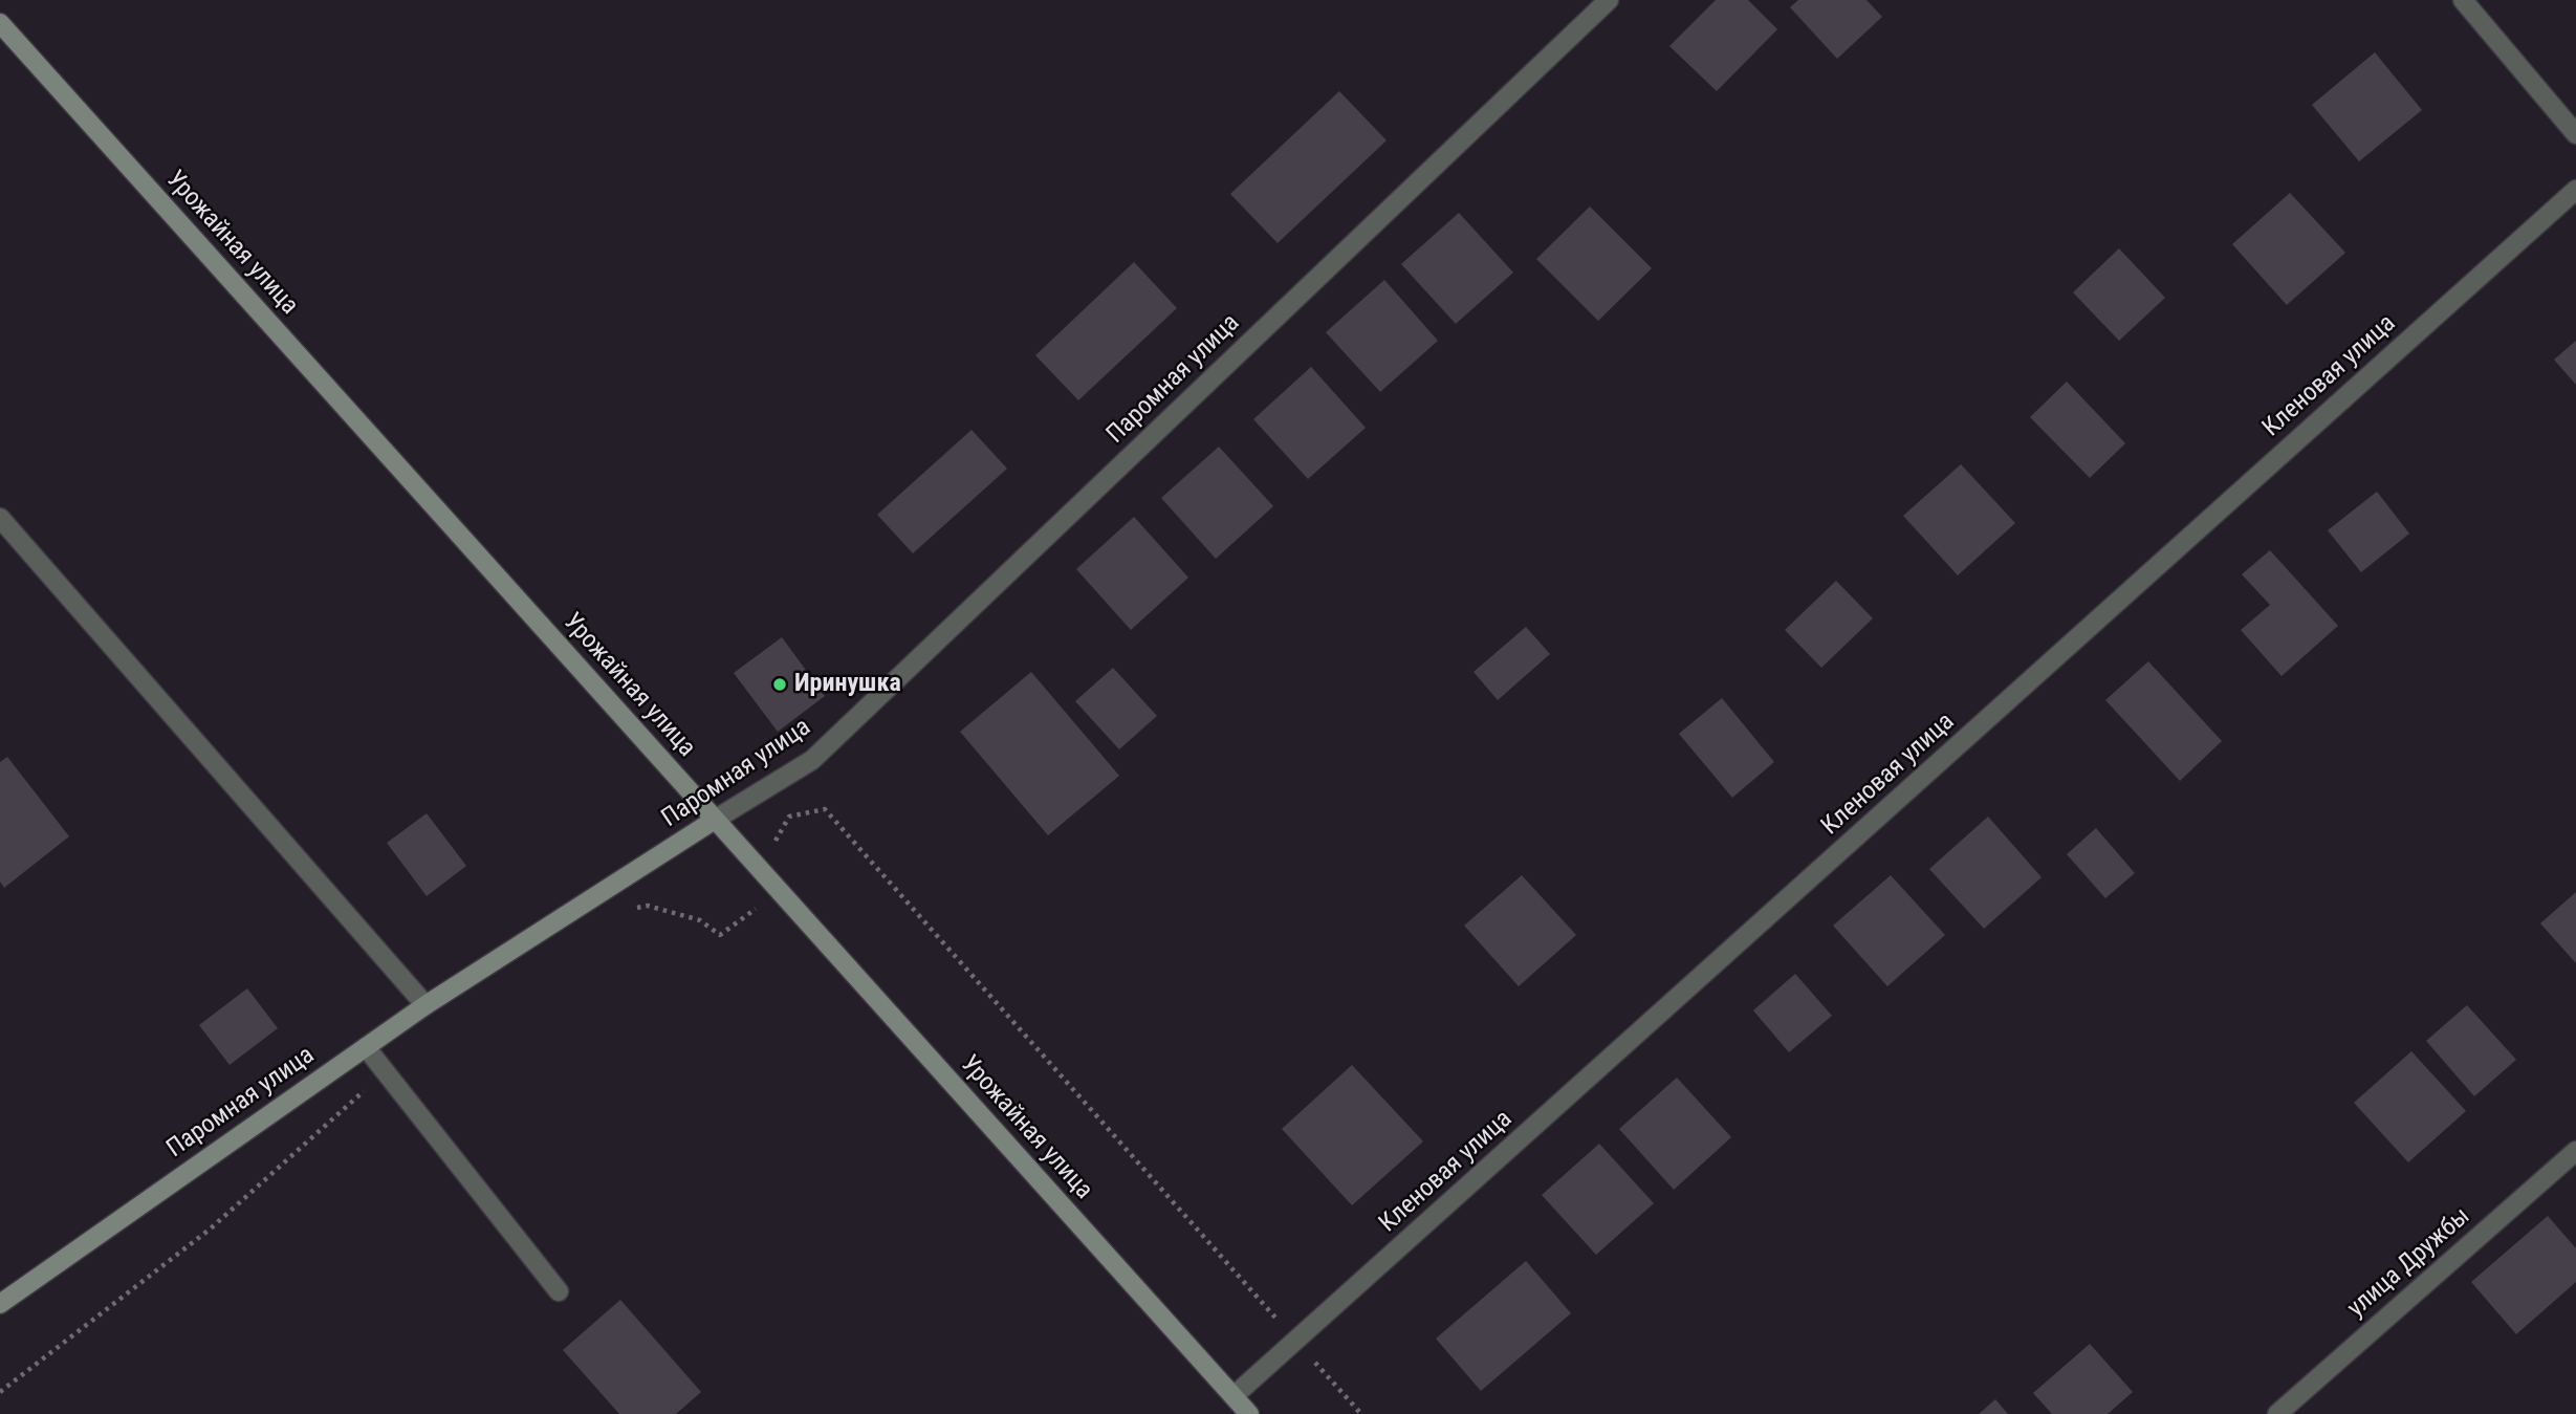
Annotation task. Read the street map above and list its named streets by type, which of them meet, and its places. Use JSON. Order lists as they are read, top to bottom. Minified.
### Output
{"streets":{"main road":["Урожайная улица","Паромная улица"],"street":["Кленовая улица","улица Дружбы"]},"crossings":[["Урожайная улица","Кленовая улица"],["Урожайная улица","Паромная улица"]],"places":["Иринушка"]}
